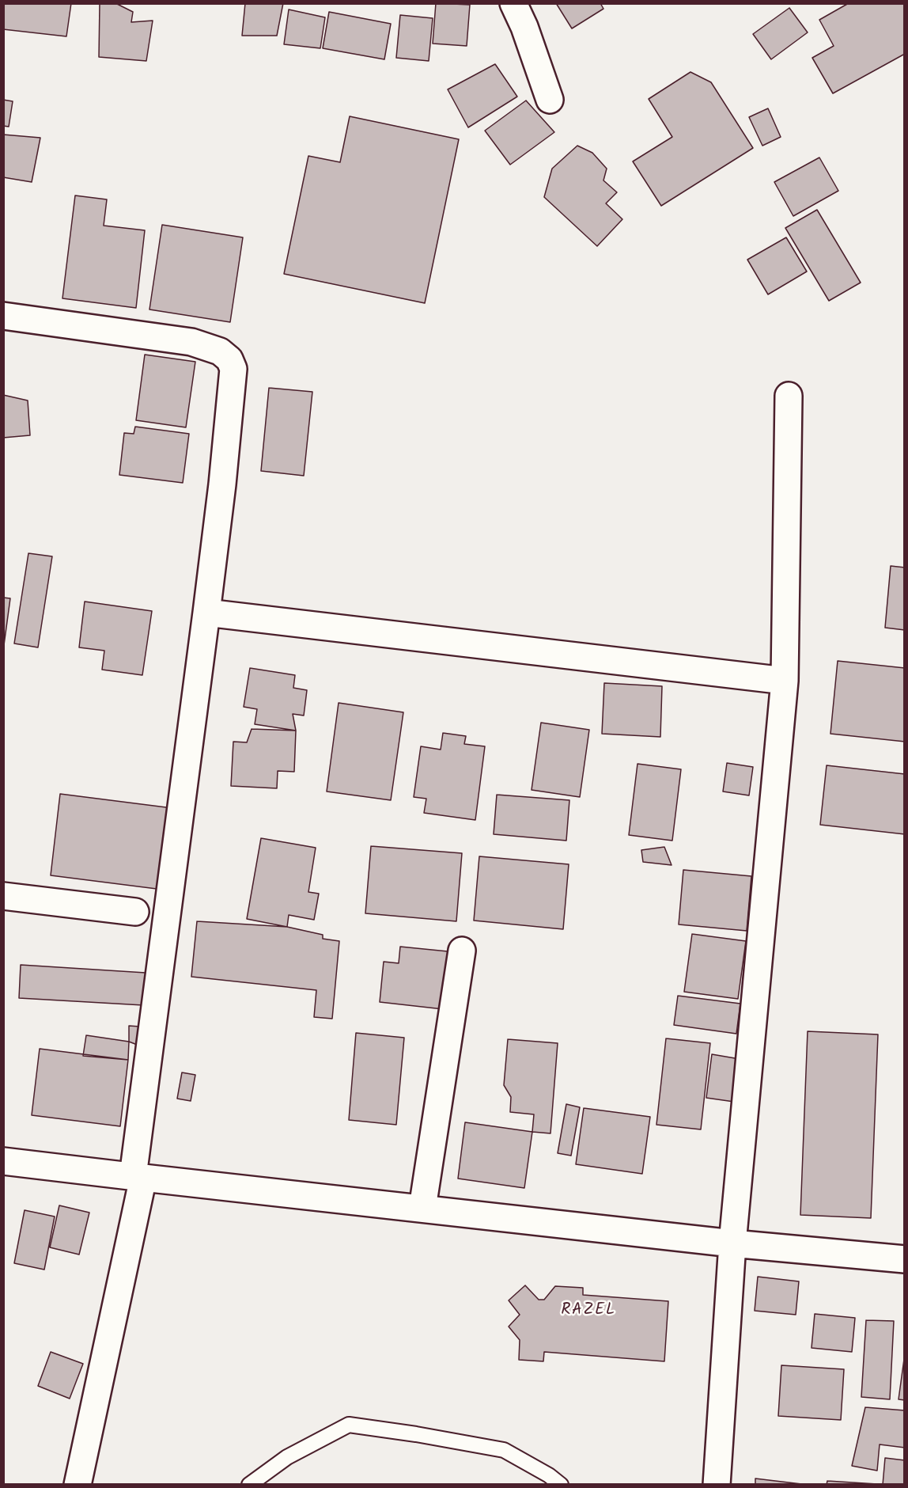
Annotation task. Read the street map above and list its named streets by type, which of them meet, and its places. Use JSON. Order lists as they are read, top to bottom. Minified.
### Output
{"districts":["RAZEL"]}
